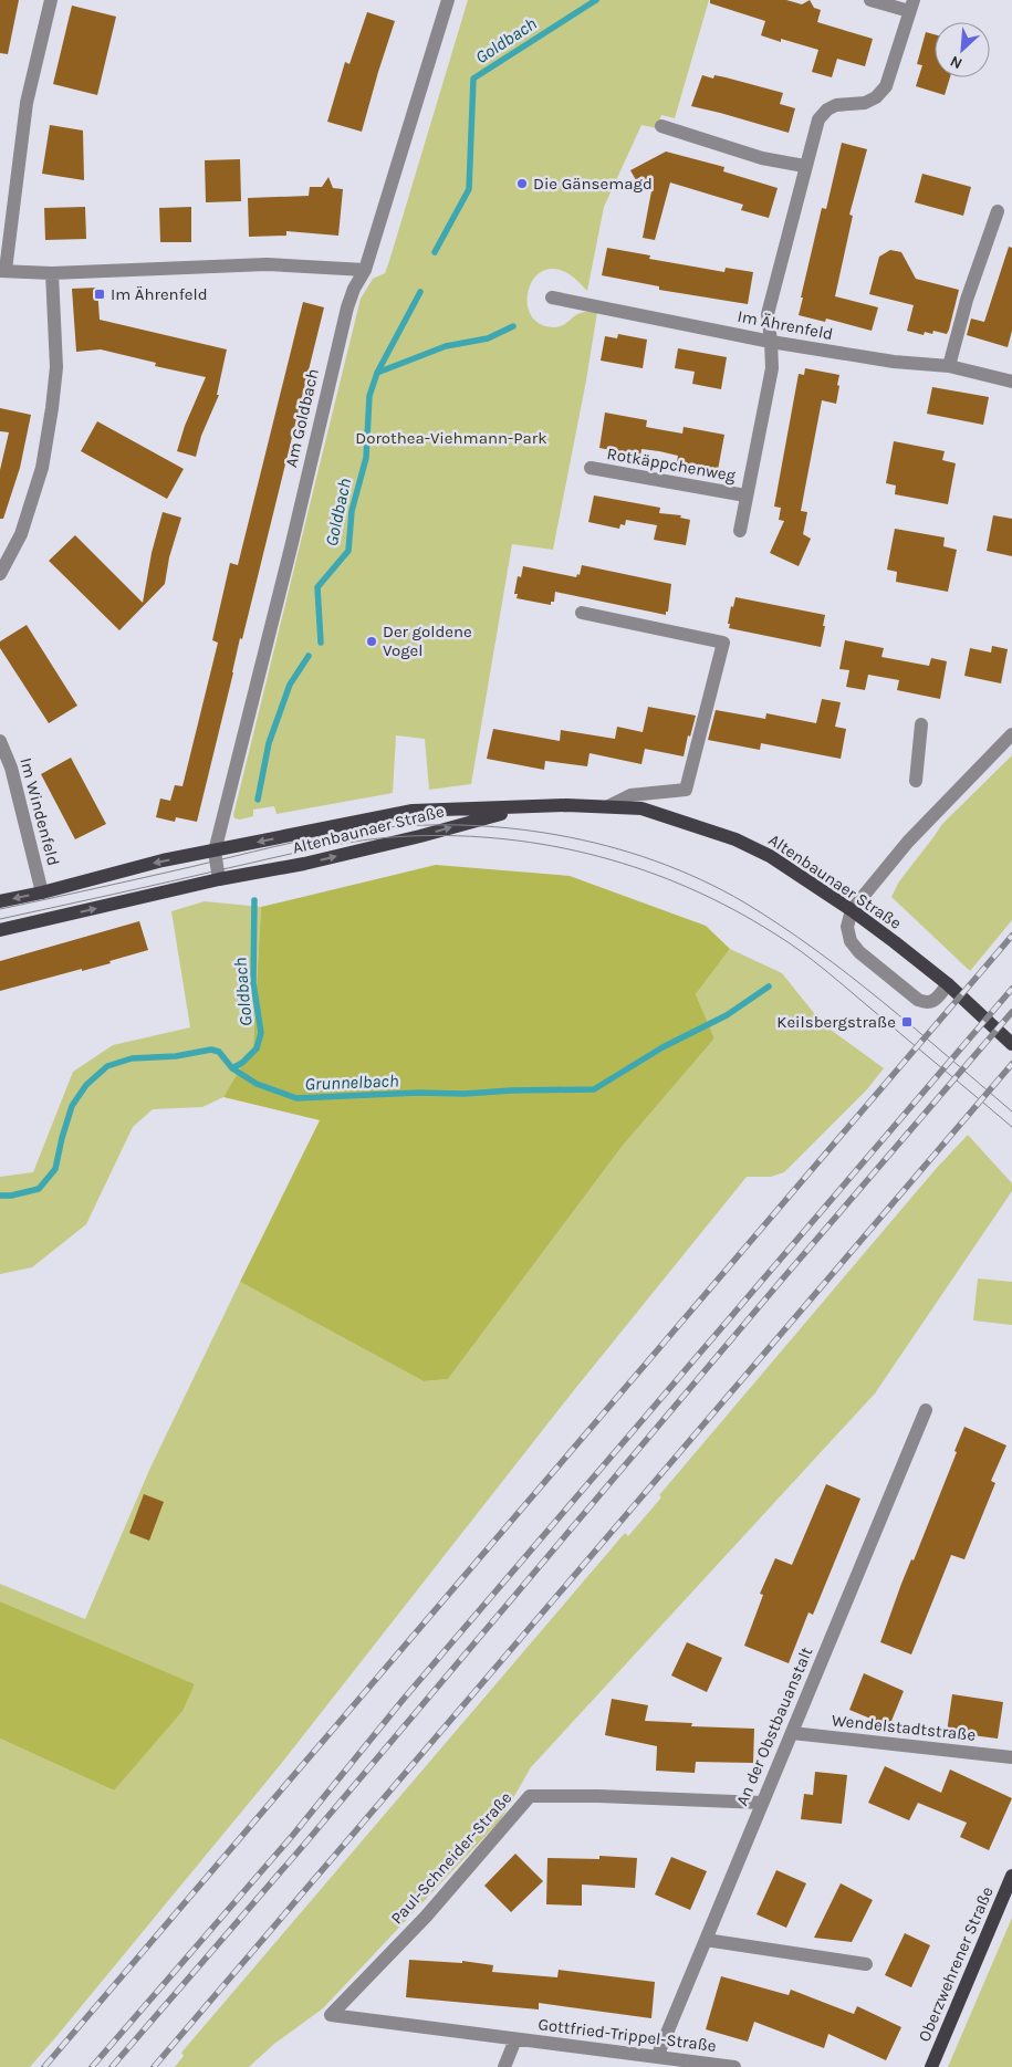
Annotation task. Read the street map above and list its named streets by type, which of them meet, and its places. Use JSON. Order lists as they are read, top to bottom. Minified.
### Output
{"streets":{"main road":["Altenbaunaer Straße","Oberzwehrener Straße"],"street":["Im Ährenfeld","Am Goldbach","Rotkäppchenweg","Im Windenfeld","An der Obstbauanstalt","Wendelstadtstraße","Paul-Schneider-Straße","Gottfried-Trippel-Straße"]},"crossings":[["Im Ährenfeld","Rotkäppchenweg"],["Am Goldbach","Altenbaunaer Straße"],["Im Windenfeld","Altenbaunaer Straße"],["An der Obstbauanstalt","Wendelstadtstraße"],["An der Obstbauanstalt","Paul-Schneider-Straße"],["An der Obstbauanstalt","Gottfried-Trippel-Straße"],["Paul-Schneider-Straße","Gottfried-Trippel-Straße"]],"water":["Goldbach","Grunnelbach"],"parks":["Dorothea-Viehmann-Park"],"places":{"other":["Die Gänsemagd","Der goldene Vogel"],"transit":["Im Ährenfeld","Keilsbergstraße"]},"north":"bottom left"}
